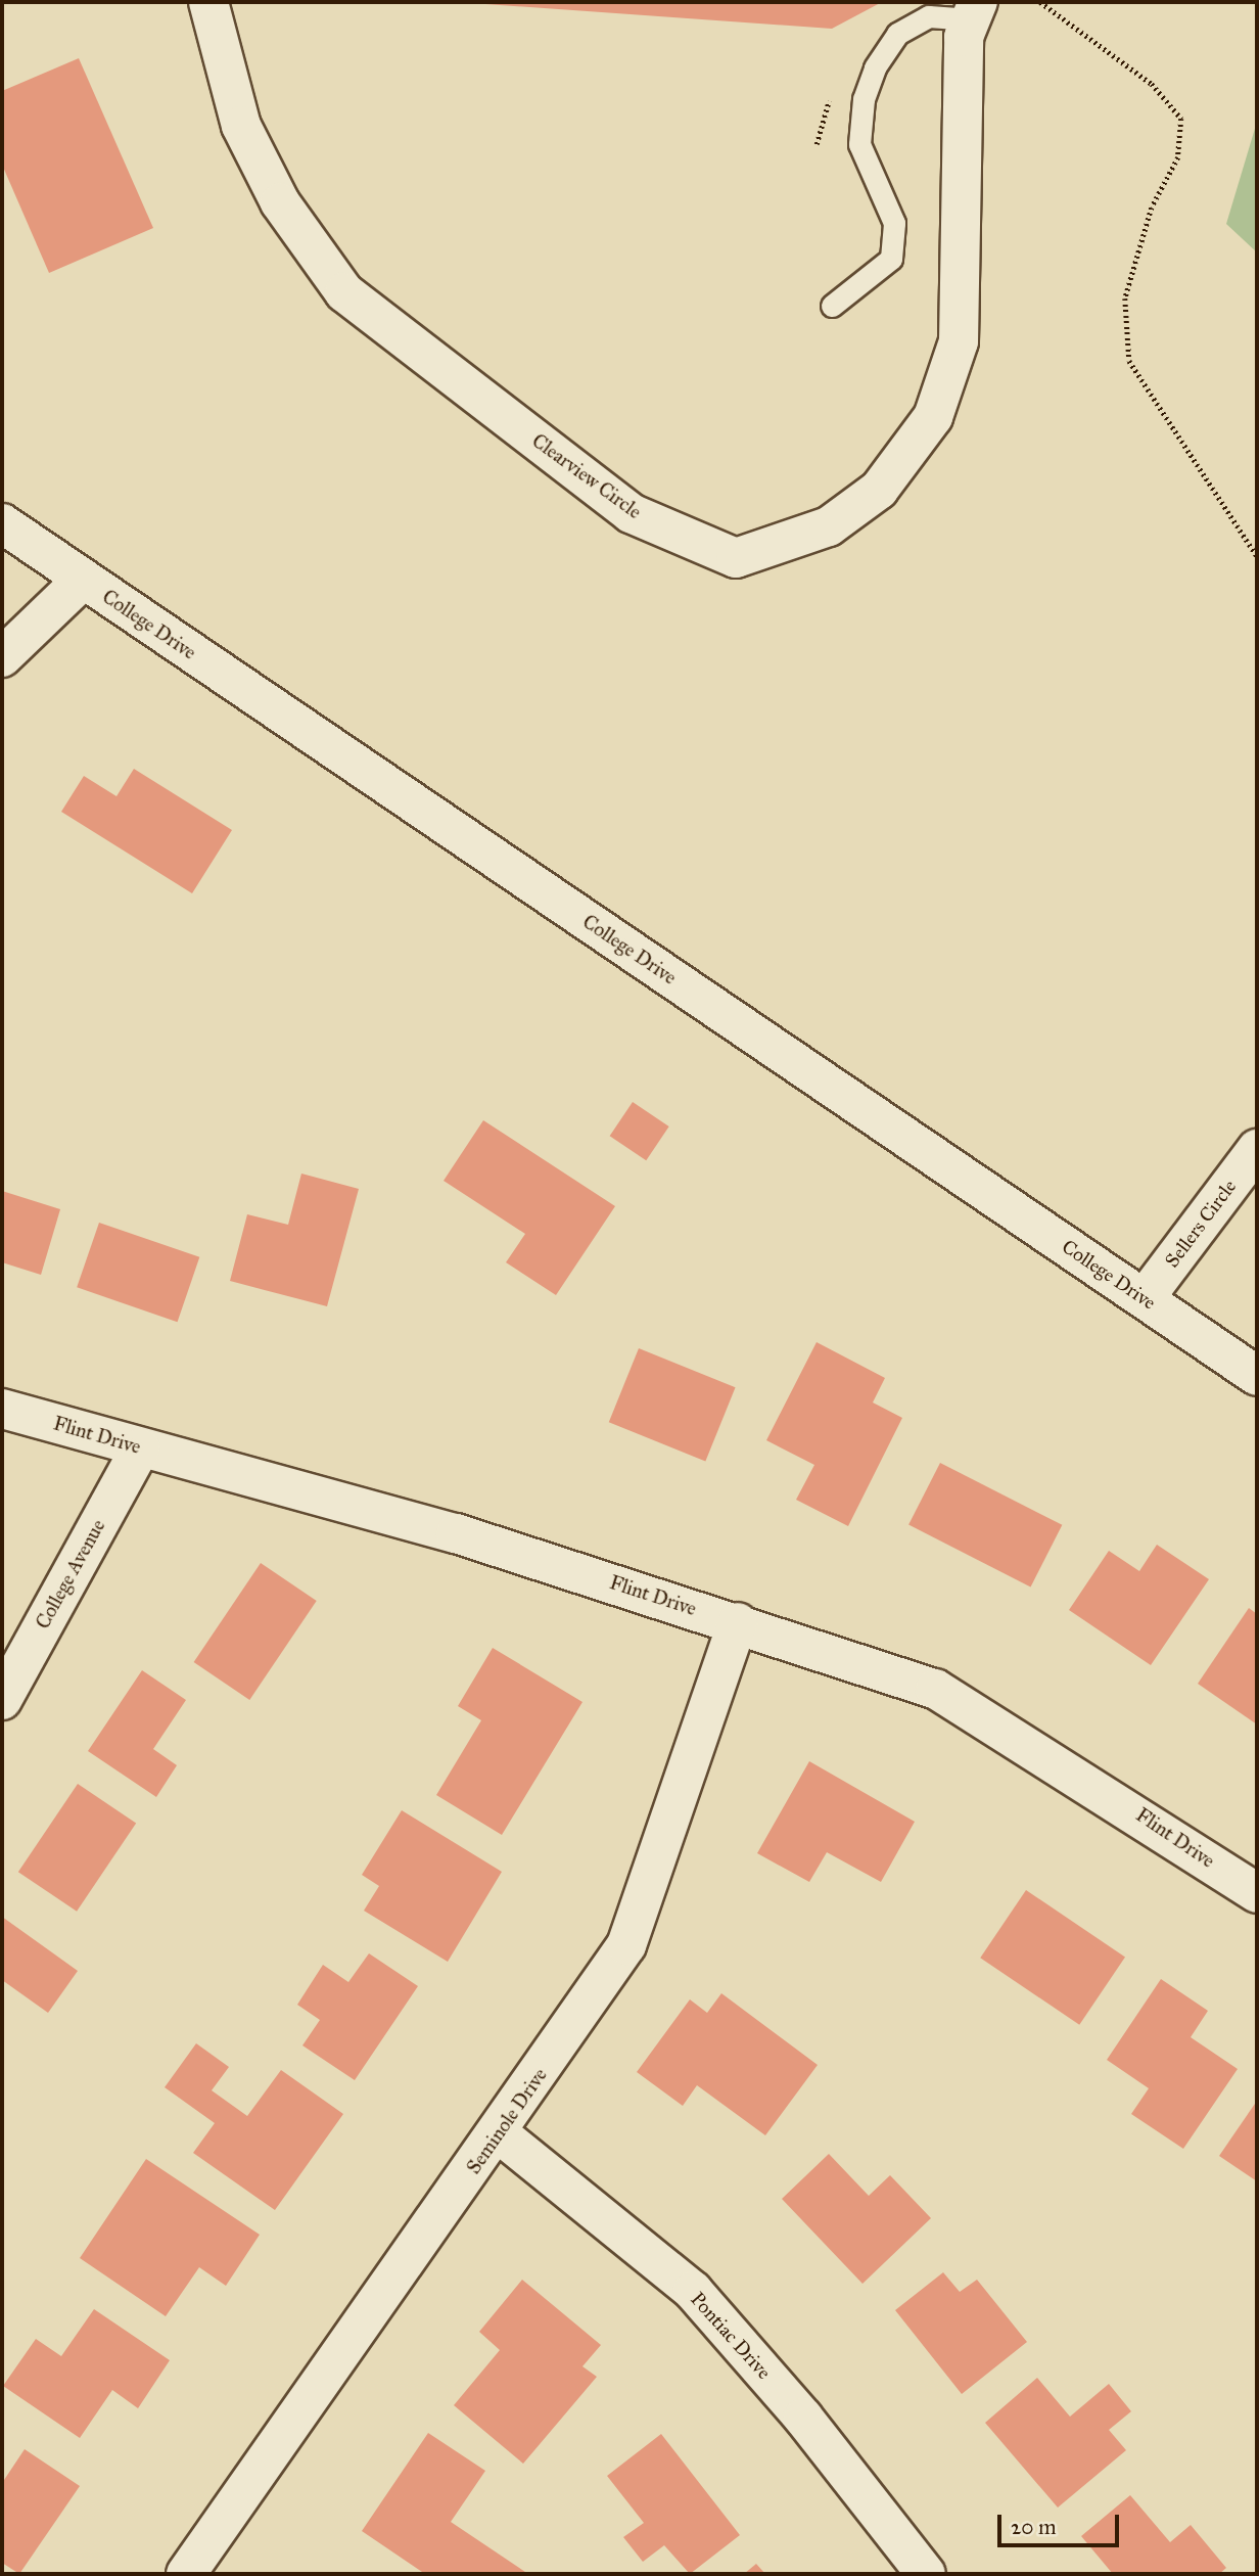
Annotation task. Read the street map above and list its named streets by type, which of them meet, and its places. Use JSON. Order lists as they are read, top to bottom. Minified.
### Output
{"streets":{"street":["Clearview Circle","College Drive","Sellers Circle","Flint Drive","College Avenue","Seminole Drive","Pontiac Drive"]},"crossings":[["College Drive","Sellers Circle"],["Flint Drive","College Avenue"],["Flint Drive","Seminole Drive"],["Seminole Drive","Pontiac Drive"]],"scale_bar":"20 m"}
